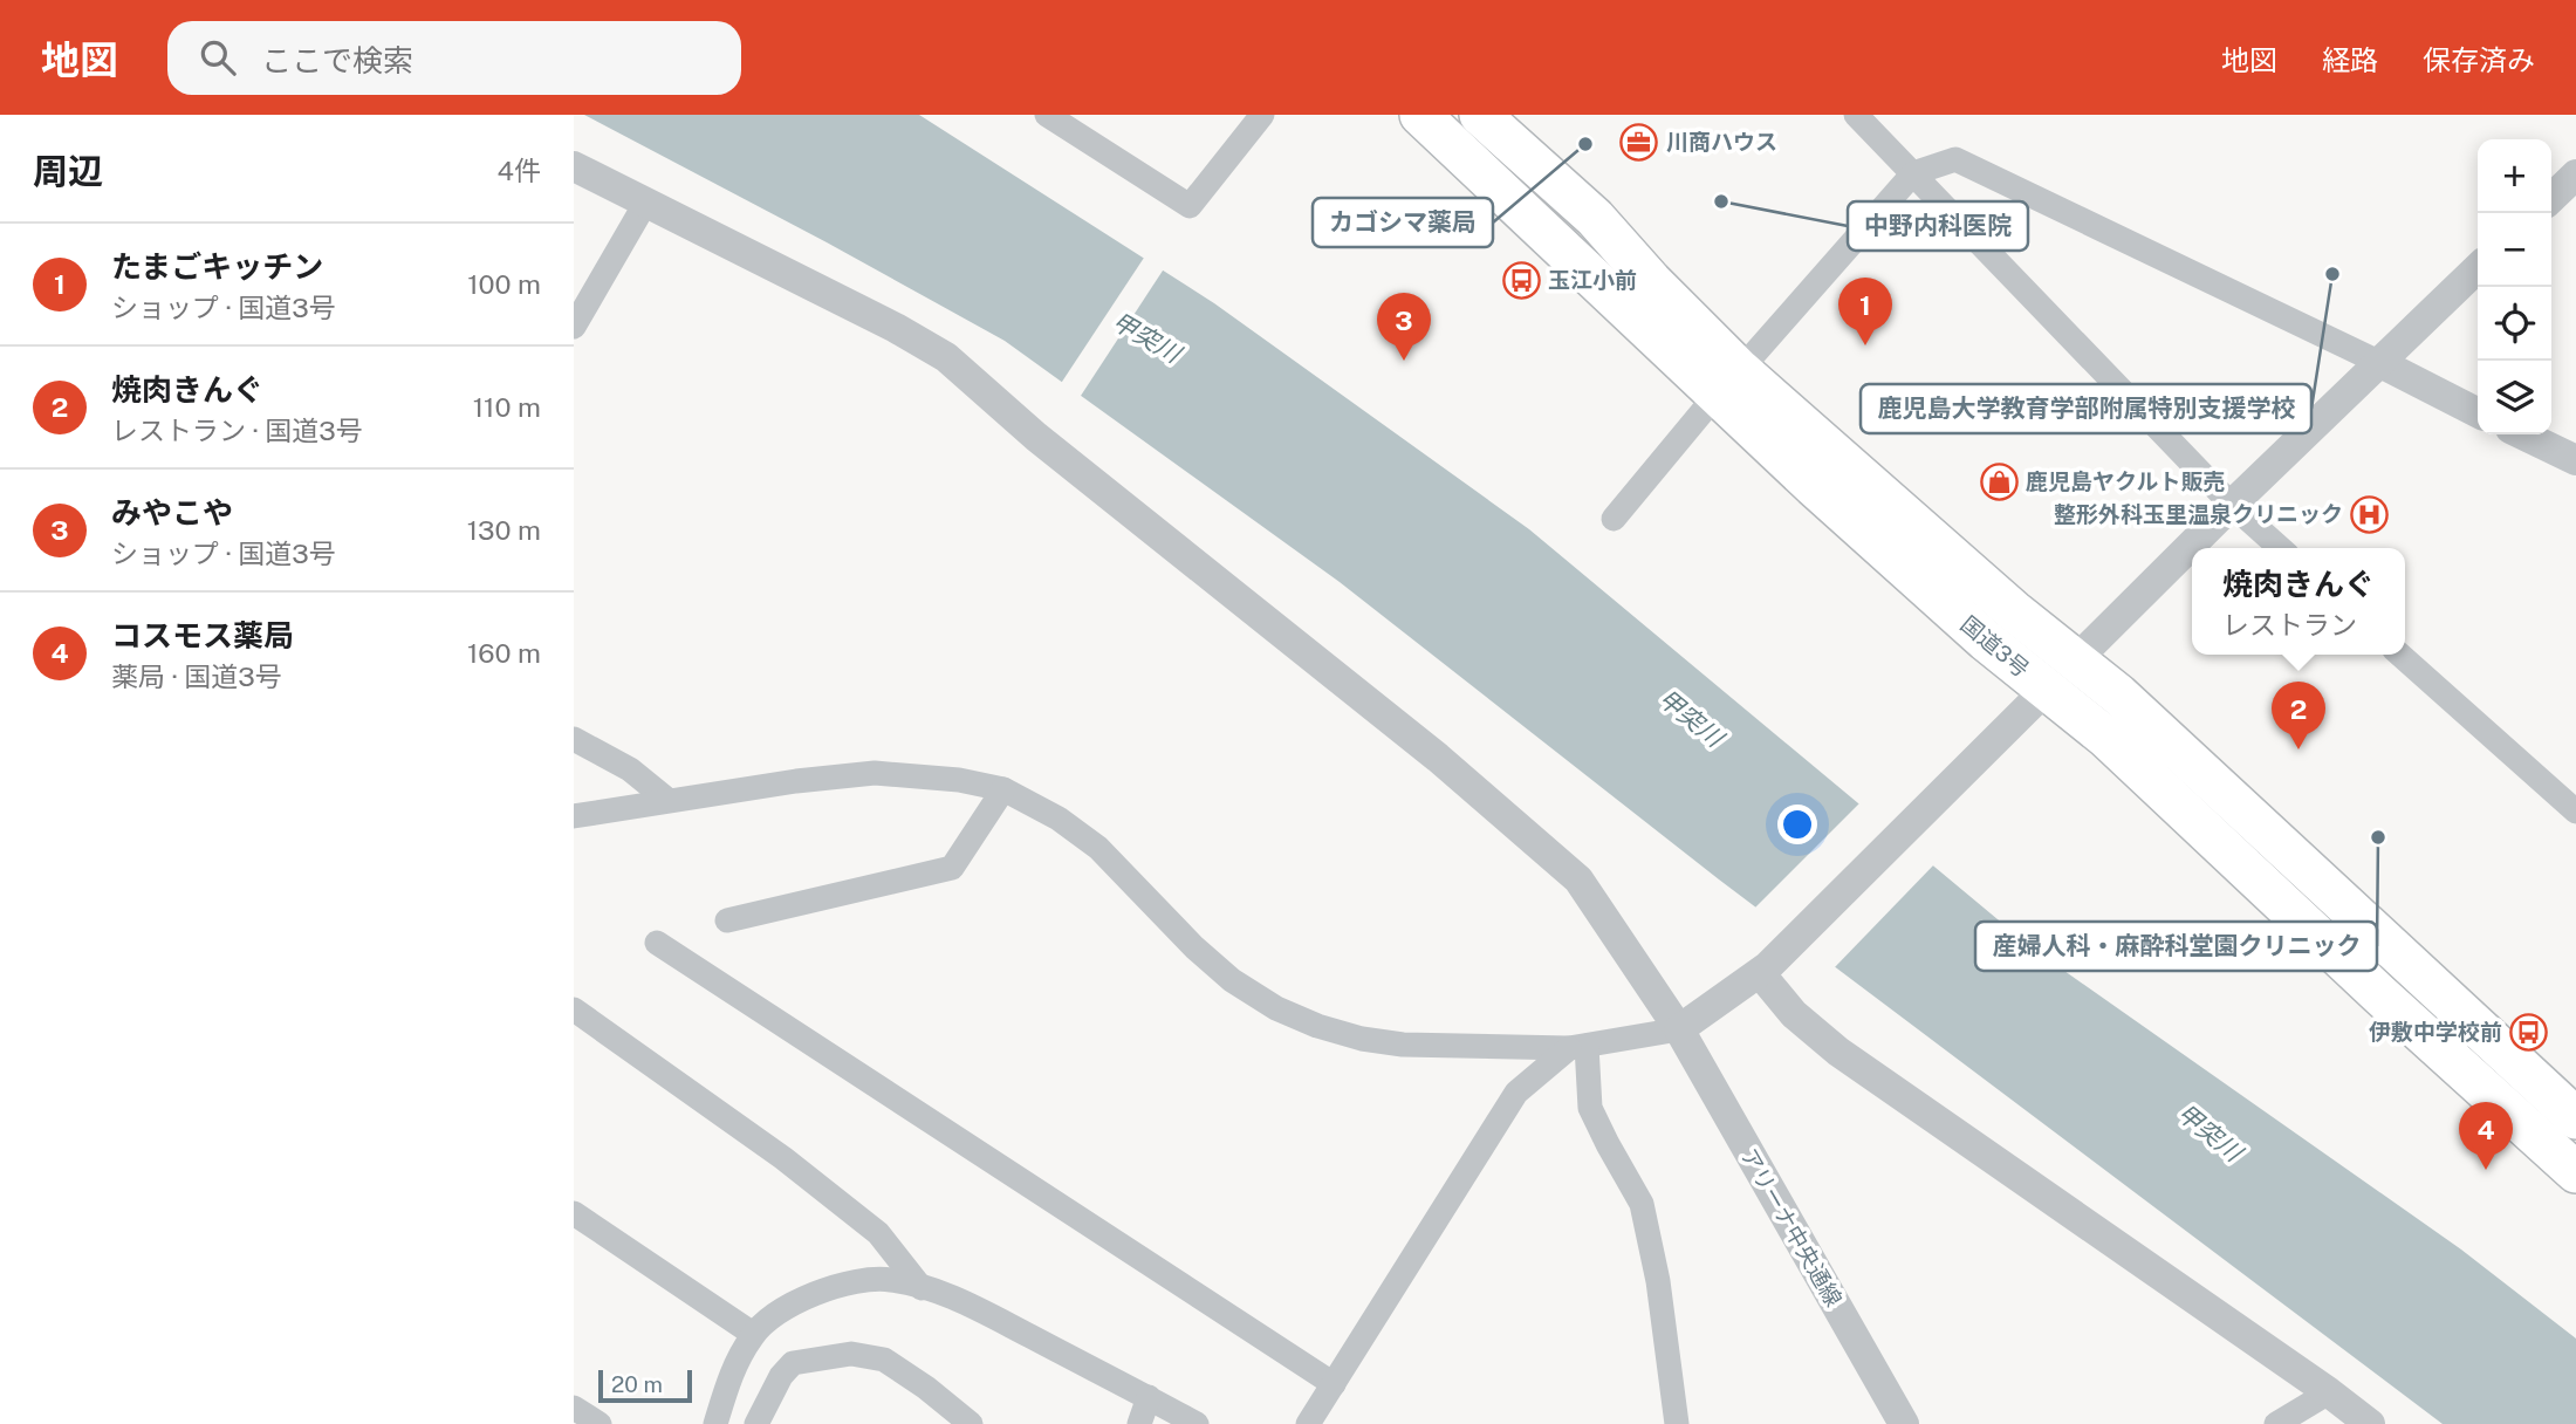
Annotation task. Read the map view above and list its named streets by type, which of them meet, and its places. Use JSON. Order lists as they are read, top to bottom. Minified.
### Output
{"streets":{"highway":["国道3号"],"street":["アリーナ中央通線"]},"water":["甲突川"],"places":{"office":["川商ハウス"],"other":["カゴシマ薬局","中野内科医院","鹿児島大学教育学部附属特別支援学校","産婦人科・麻酔科堂園クリニック"],"bus stop":["玉江小前","伊敷中学校前"],"shop":["鹿児島ヤクルト販売"],"hospital":["整形外科玉里温泉クリニック"]},"scale_bar":"20 m","page":{"header":"地図","search":"ここで検索","nav":["地図","経路","保存済み"],"heading":["周辺","4件"],"map_buttons":["+","−"],"list":[{"mark":"1","name":"たまごキッチン","note":"ショップ · 国道3号","value":"100 m"},{"mark":"2","name":"焼肉きんぐ","note":"レストラン · 国道3号","value":"110 m"},{"mark":"3","name":"みやこや","note":"ショップ · 国道3号","value":"130 m"},{"mark":"4","name":"コスモス薬局","note":"薬局 · 国道3号","value":"160 m"}],"pins":["1","3","2","4"],"popup":["焼肉きんぐ","レストラン"],"scale":"20 m"}}
